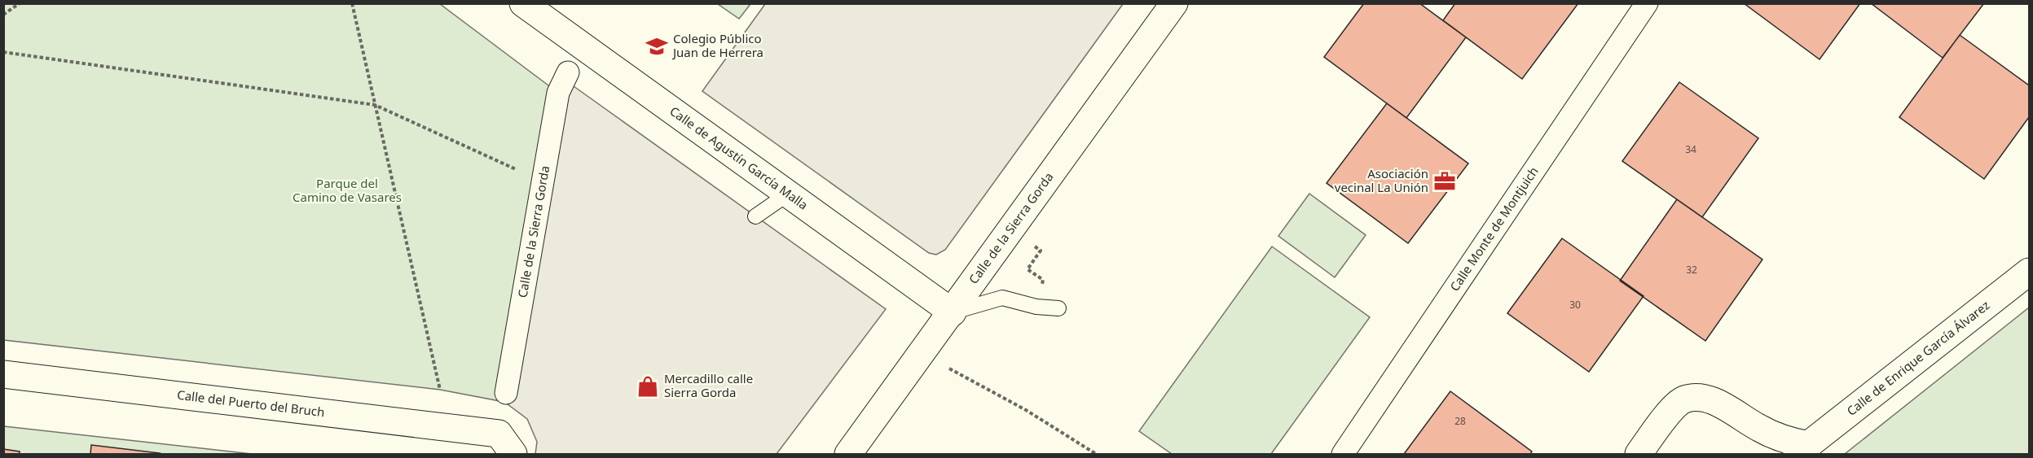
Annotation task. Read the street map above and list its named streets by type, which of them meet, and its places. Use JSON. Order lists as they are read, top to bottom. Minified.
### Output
{"streets":{"street":["Calle de Agustín García Malla","Calle de la Sierra Gorda","Calle Monte de Montjuich","Calle de Enrique García Álvarez","Calle del Puerto del Bruch"]},"crossings":[["Calle de Agustín García Malla","Calle de la Sierra Gorda"]],"parks":["Parque del Camino de Vasares"],"places":{"school or university":["Colegio Público Juan de Herrera"],"office":["Asociación vecinal La Unión"],"shop":["Mercadillo calle Sierra Gorda"]},"house_numbers":["34","32","30","28"]}
